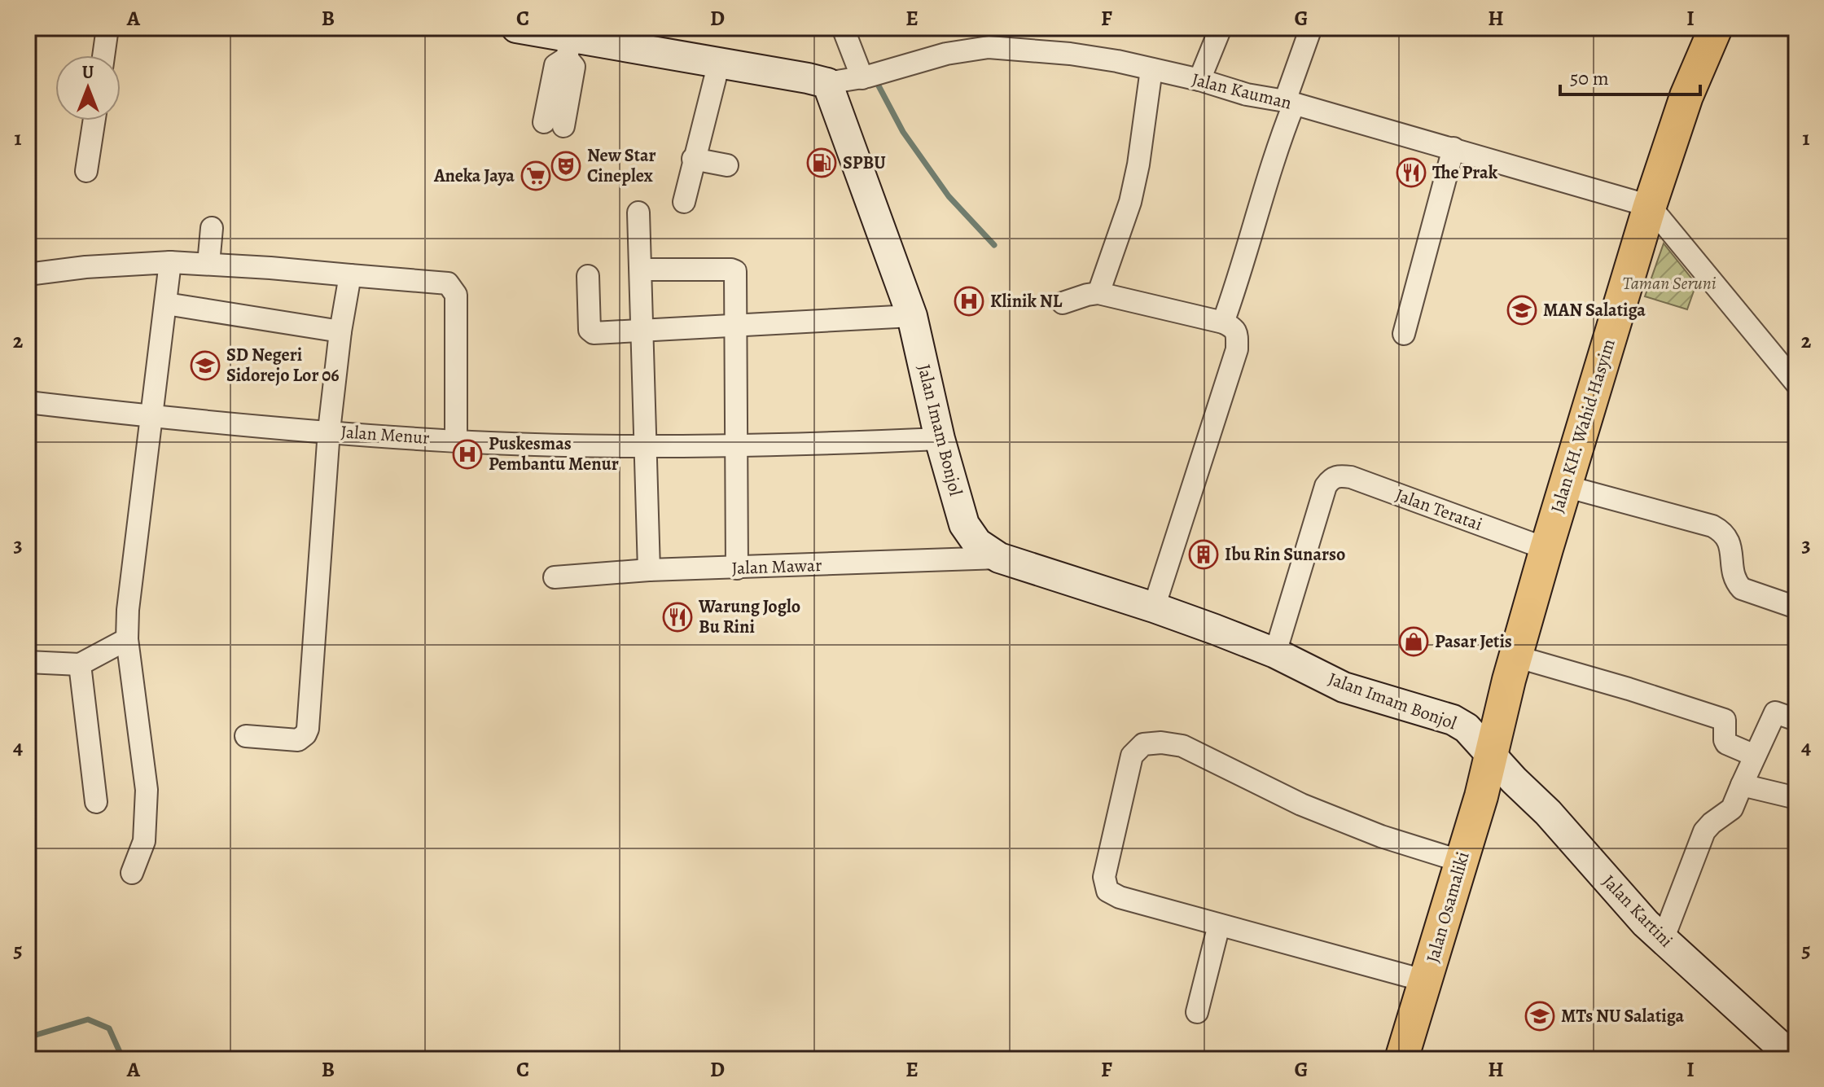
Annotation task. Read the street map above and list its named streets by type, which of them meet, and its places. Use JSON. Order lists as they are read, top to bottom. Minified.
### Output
{"streets":{"main road":["Jalan KH. Wahid Hasyim","Jalan Imam Bonjol","Jalan Osamaliki","Jalan Kartini"],"street":["Jalan Kauman","Jalan Menur","Jalan Teratai","Jalan Mawar"]},"crossings":[["Jalan Kauman","Jalan KH. Wahid Hasyim"],["Jalan Kauman","Jalan Imam Bonjol"],["Jalan KH. Wahid Hasyim","Jalan Imam Bonjol"],["Jalan KH. Wahid Hasyim","Jalan Teratai"],["Jalan KH. Wahid Hasyim","Jalan Osamaliki"],["Jalan KH. Wahid Hasyim","Jalan Kartini"],["Jalan Imam Bonjol","Jalan Menur"],["Jalan Imam Bonjol","Jalan Teratai"],["Jalan Imam Bonjol","Jalan Mawar"],["Jalan Imam Bonjol","Jalan Osamaliki"],["Jalan Imam Bonjol","Jalan Kartini"],["Jalan Osamaliki","Jalan Kartini"]],"parks":["Taman Seruni"],"places":{"fuel station":["SPBU"],"theatre":["New Star Cineplex"],"restaurant":["The Prak","Warung Joglo Bu Rini"],"supermarket":["Aneka Jaya"],"hospital":["Klinik NL","Puskesmas Pembantu Menur"],"school or university":["MAN Salatiga","SD Negeri Sidorejo Lor 06","MTs NU Salatiga"],"building":["Ibu Rin Sunarso"],"shop":["Pasar Jetis"]},"scale_bar":"50 m","north":"top","grid":{"columns":["A","B","C","D","E","F","G","H","I"],"rows":["1","2","3","4","5"]}}
